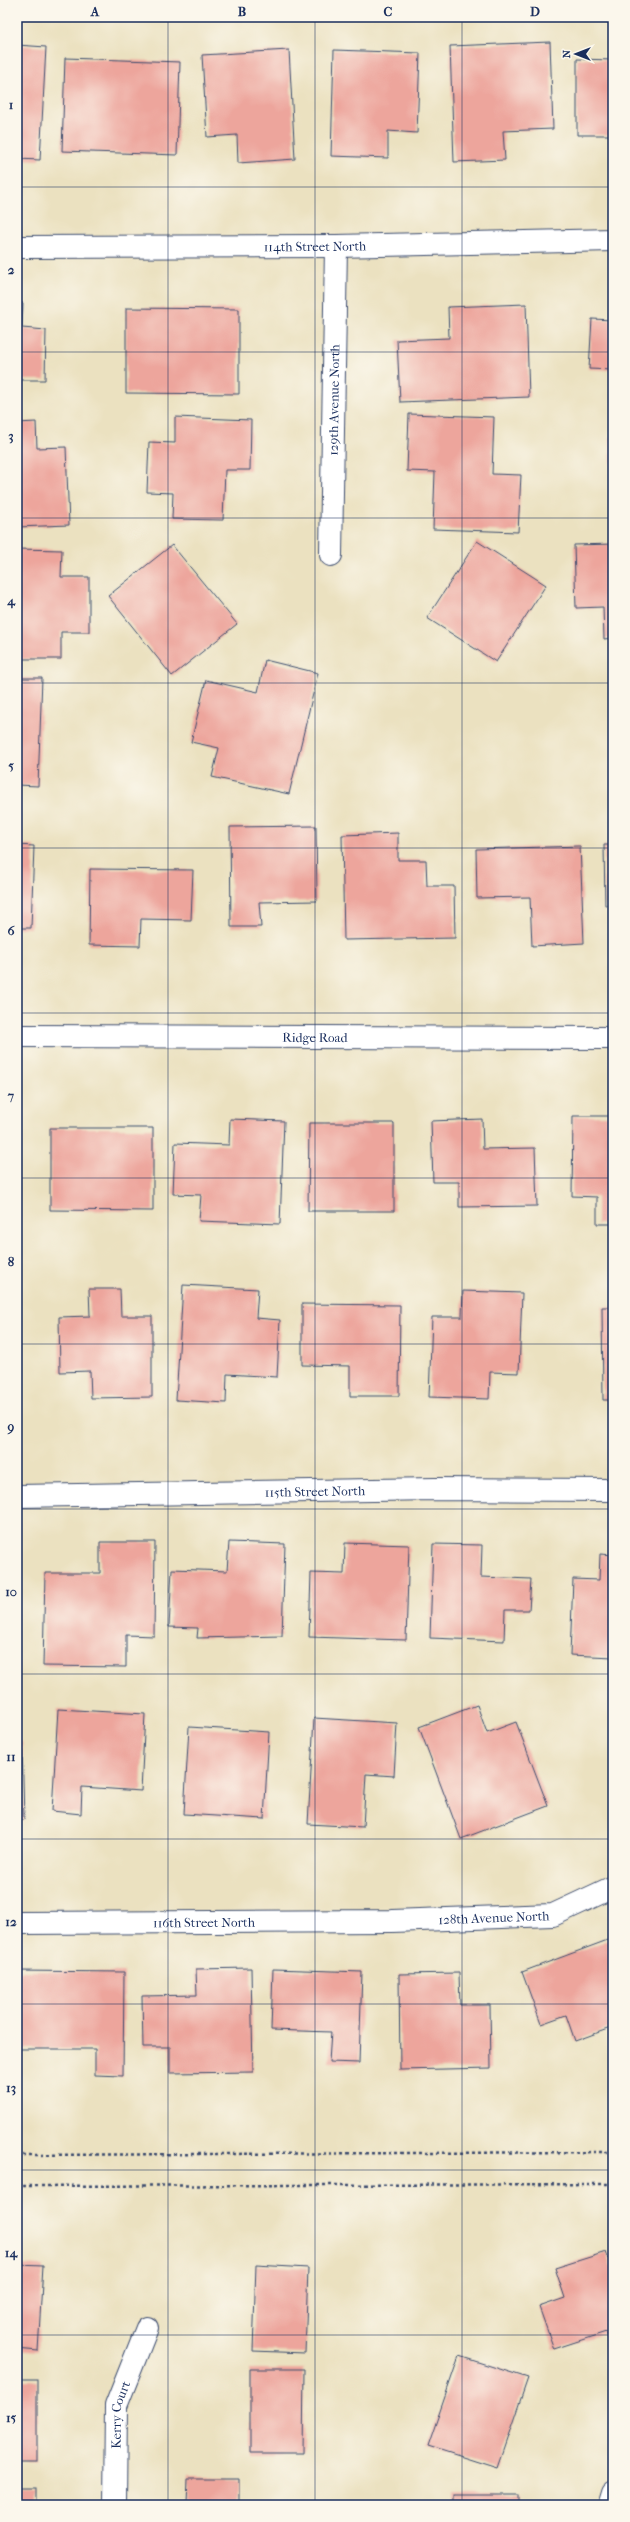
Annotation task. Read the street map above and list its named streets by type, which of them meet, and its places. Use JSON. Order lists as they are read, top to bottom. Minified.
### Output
{"streets":{"street":["114th Street North","129th Avenue North","Ridge Road","115th Street North","128th Avenue North","116th Street North","Kerry Court"]},"crossings":[["114th Street North","129th Avenue North"],["128th Avenue North","116th Street North"]],"north":"left","grid":{"columns":["A","B","C","D"],"rows":["1","2","3","4","5","6","7","8","9","10","11","12","13","14","15"]}}
